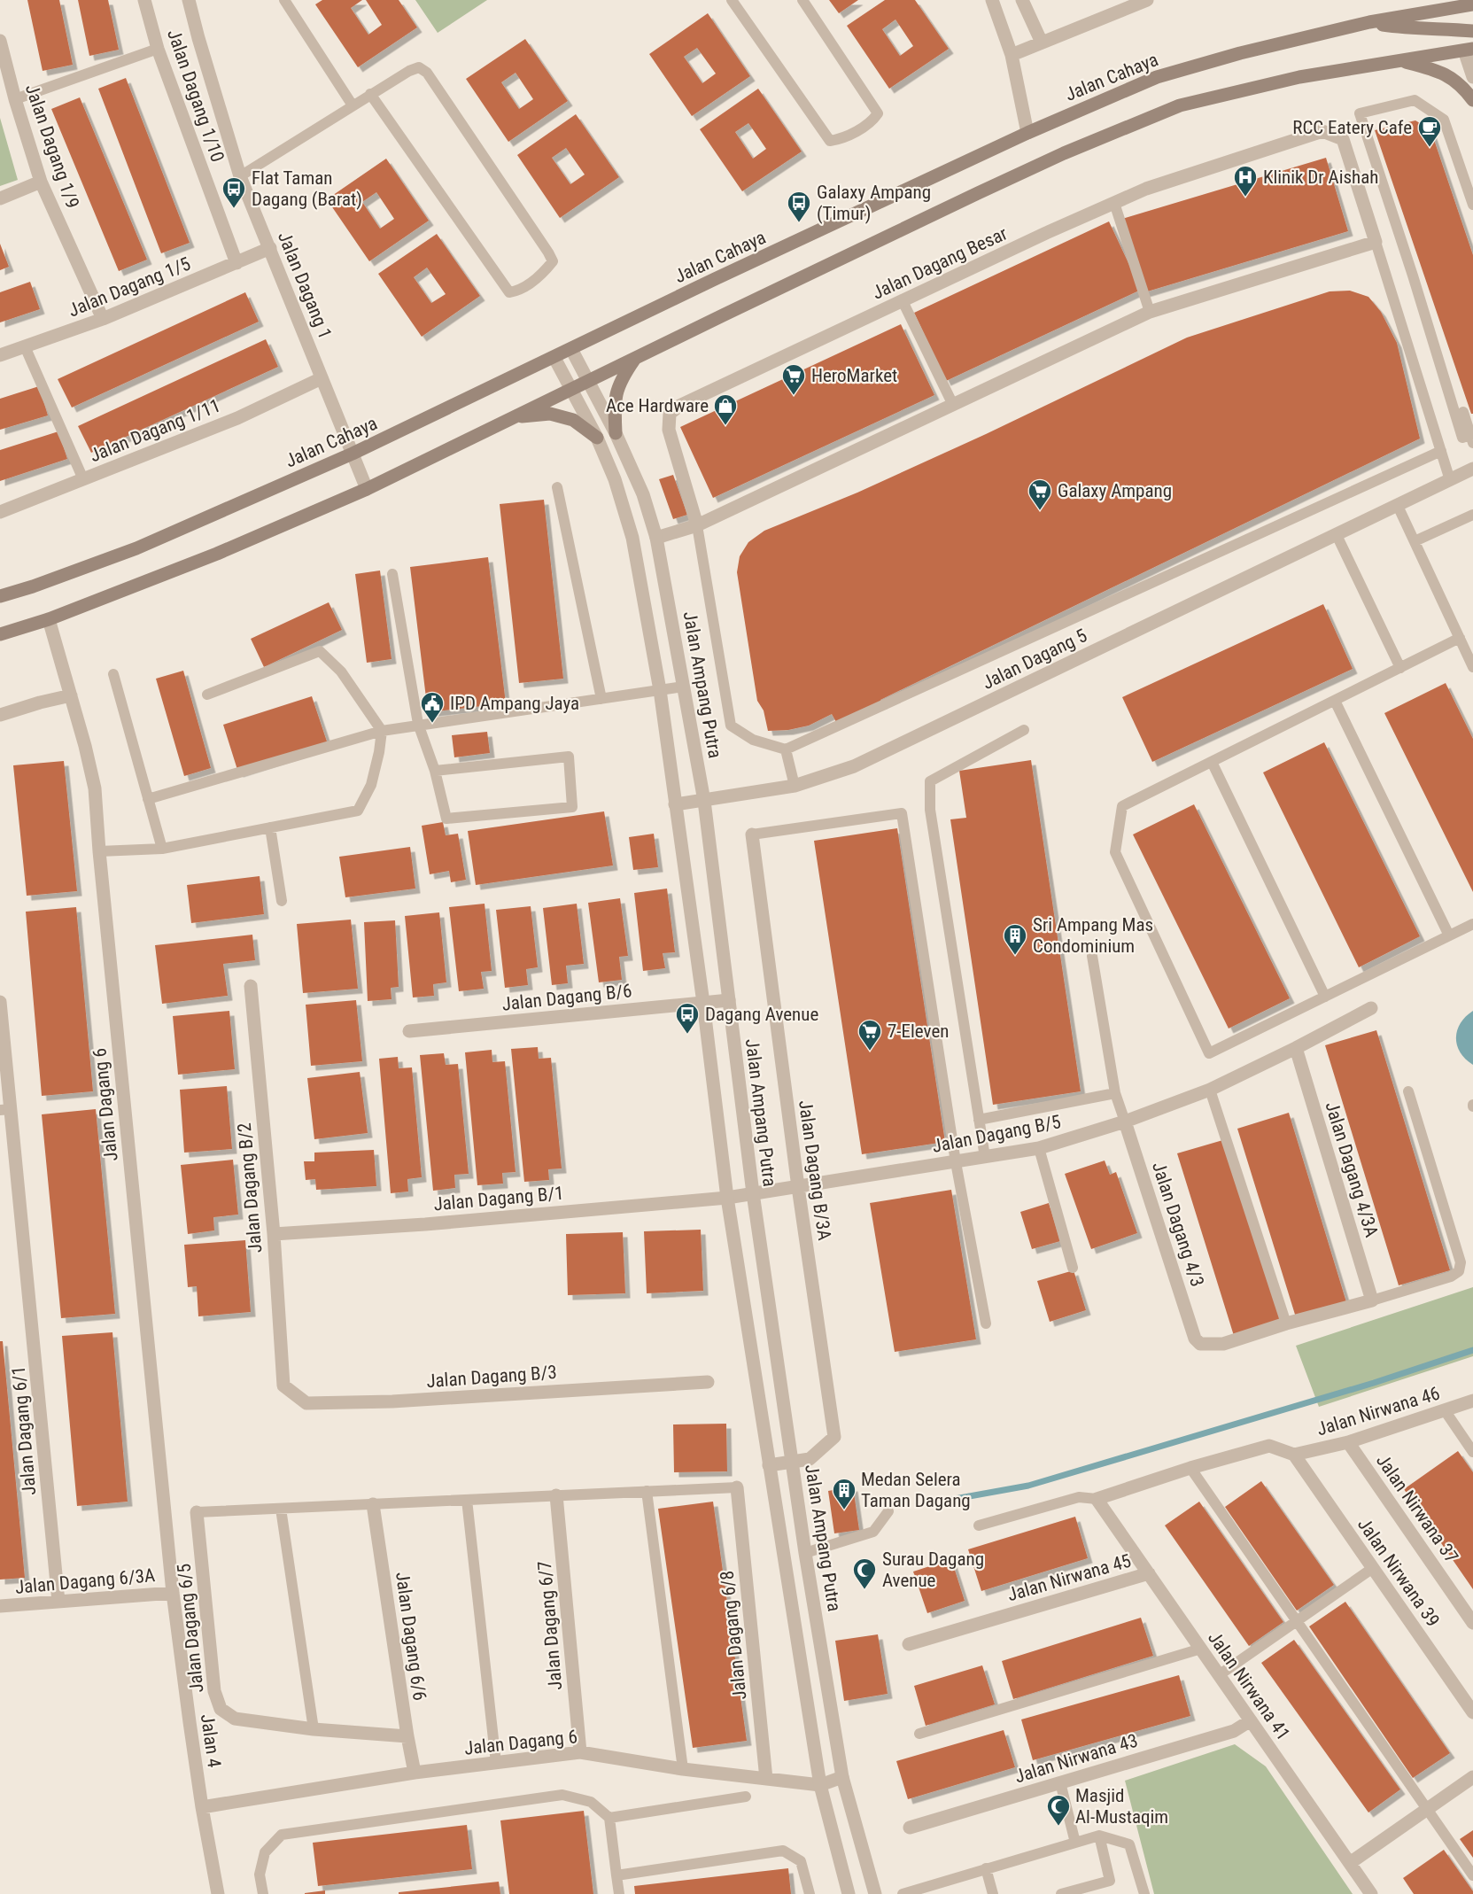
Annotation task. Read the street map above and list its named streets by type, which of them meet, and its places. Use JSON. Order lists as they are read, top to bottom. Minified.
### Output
{"streets":{"main road":["Jalan Cahaya"],"street":["Jalan Dagang 1/10","Jalan Dagang 1/9","Jalan Dagang Besar","Jalan Dagang 1","Jalan Dagang 1/5","Jalan Dagang 1/11","Jalan Dagang 5","Jalan Ampang Putra","Jalan Dagang B/6","Jalan Dagang 6","Jalan Dagang B/5","Jalan Dagang 4/3A","Jalan Dagang B/3A","Jalan Dagang B/2","Jalan Dagang B/1","Jalan Dagang 4/3","Jalan Dagang B/3","Jalan Nirwana 46","Jalan Dagang 6/1","Jalan Nirwana 37","Jalan Nirwana 39","Jalan Nirwana 45","Jalan Dagang 6/3A","Jalan Dagang 6/7","Jalan Dagang 6/5","Jalan Dagang 6/8","Jalan Dagang 6/6","Jalan Nirwana 41","Jalan 4","Jalan Nirwana 43"]},"crossings":[["Jalan Cahaya","Jalan Dagang 1"],["Jalan Cahaya","Jalan Ampang Putra"],["Jalan Dagang 1/10","Jalan Dagang 1/5"],["Jalan Dagang 1/9","Jalan Dagang 1/5"],["Jalan Dagang 1","Jalan Dagang 1/5"],["Jalan Dagang 1","Jalan Dagang 1/11"],["Jalan Dagang 5","Jalan Ampang Putra"],["Jalan Ampang Putra","Jalan Dagang B/6"],["Jalan Ampang Putra","Jalan Dagang 6"],["Jalan Ampang Putra","Jalan Dagang B/5"],["Jalan Ampang Putra","Jalan Dagang B/3A"],["Jalan Ampang Putra","Jalan Dagang B/1"],["Jalan Dagang 6","Jalan Dagang 6/3A"],["Jalan Dagang 6","Jalan Dagang 6/7"],["Jalan Dagang 6","Jalan Dagang 6/8"],["Jalan Dagang 6","Jalan Dagang 6/6"],["Jalan Dagang 6","Jalan 4"],["Jalan Dagang B/5","Jalan Dagang 4/3A"],["Jalan Dagang B/5","Jalan Dagang B/3A"],["Jalan Dagang B/5","Jalan Dagang B/1"],["Jalan Dagang B/5","Jalan Dagang 4/3"],["Jalan Dagang B/2","Jalan Dagang B/1"],["Jalan Dagang B/2","Jalan Dagang B/3"],["Jalan Nirwana 46","Jalan Nirwana 37"],["Jalan Nirwana 46","Jalan Nirwana 39"],["Jalan Dagang 6/1","Jalan Dagang 6/3A"],["Jalan Nirwana 45","Jalan Nirwana 41"],["Jalan Dagang 6/3A","Jalan 4"],["Jalan Dagang 6/5","Jalan Dagang 6/6"],["Jalan Nirwana 41","Jalan Nirwana 43"]],"places":{"cafe":["RCC Eatery Cafe"],"hospital":["Klinik Dr Aishah"],"bus stop":["Flat Taman Dagang (Barat)","Galaxy Ampang (Timur)","Dagang Avenue"],"supermarket":["HeroMarket","Galaxy Ampang","7-Eleven"],"shop":["Ace Hardware"],"public building":["IPD Ampang Jaya"],"building":["Sri Ampang Mas Condominium","Medan Selera Taman Dagang"],"mosque":["Surau Dagang Avenue","Masjid Al-Mustaqim"]}}
